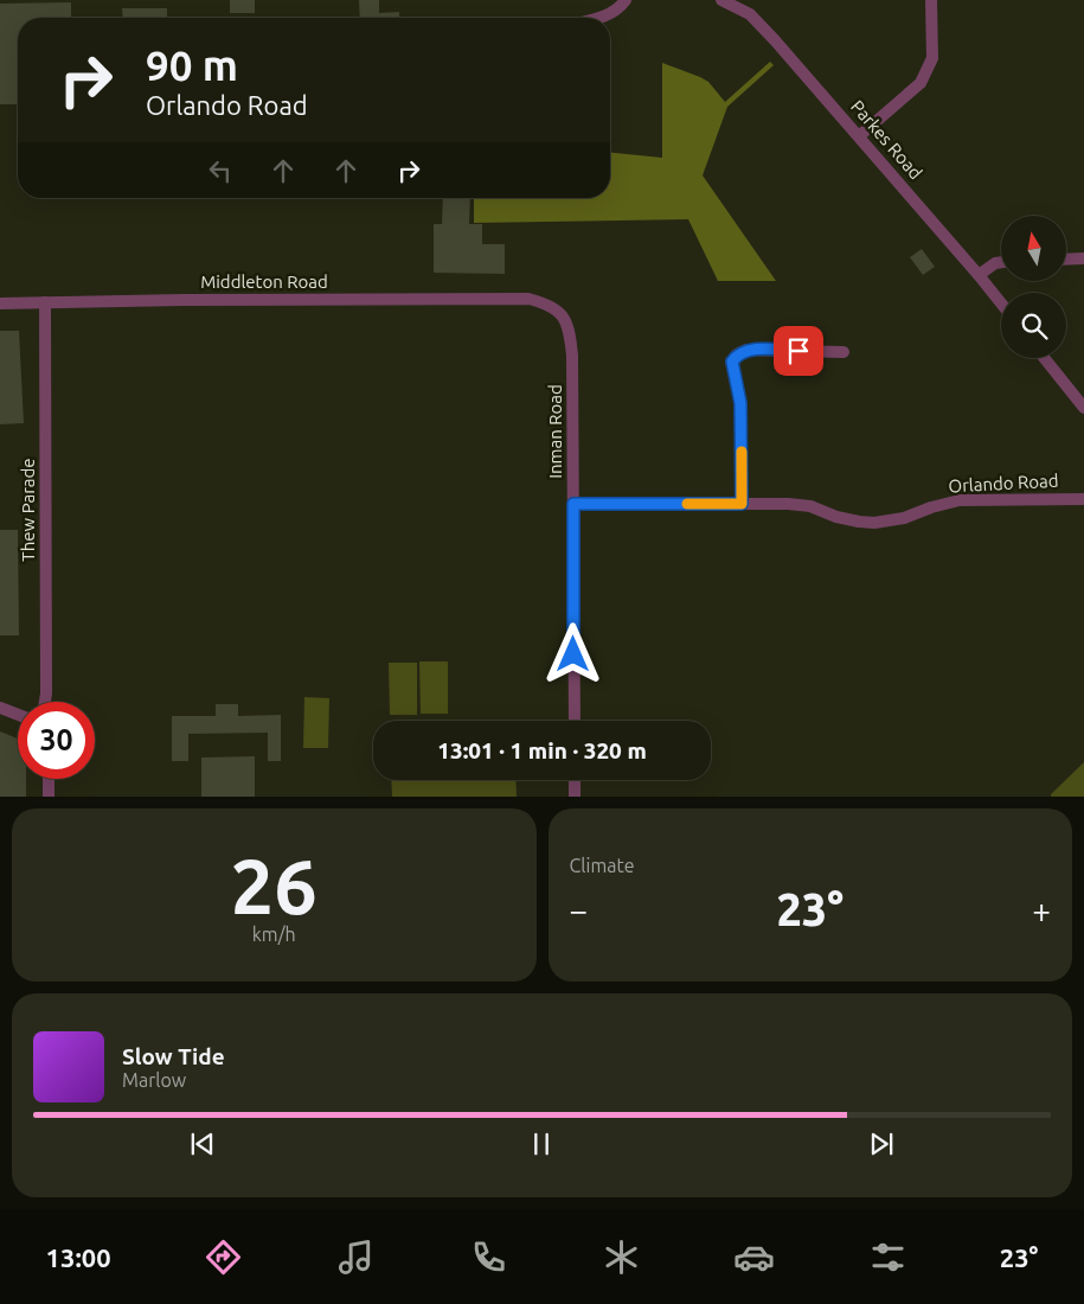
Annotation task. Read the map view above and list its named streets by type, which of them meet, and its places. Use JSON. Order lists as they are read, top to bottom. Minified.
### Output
{"streets":{"street":["Parkes Road","Middleton Road","Inman Road","Orlando Road","Thew Parade"]},"crossings":[["Middleton Road","Inman Road"],["Middleton Road","Thew Parade"],["Inman Road","Orlando Road"]],"north":"top","page":{"turn":["90 m","Orlando Road"],"limit":"30","trip":"13:01 · 1 min · 320 m","tile":[["26","km/h"],"Climate"],"heat":["−","23°","+"],"song":["Slow Tide","Marlow"],"tabs":["13:00","23°"]}}
